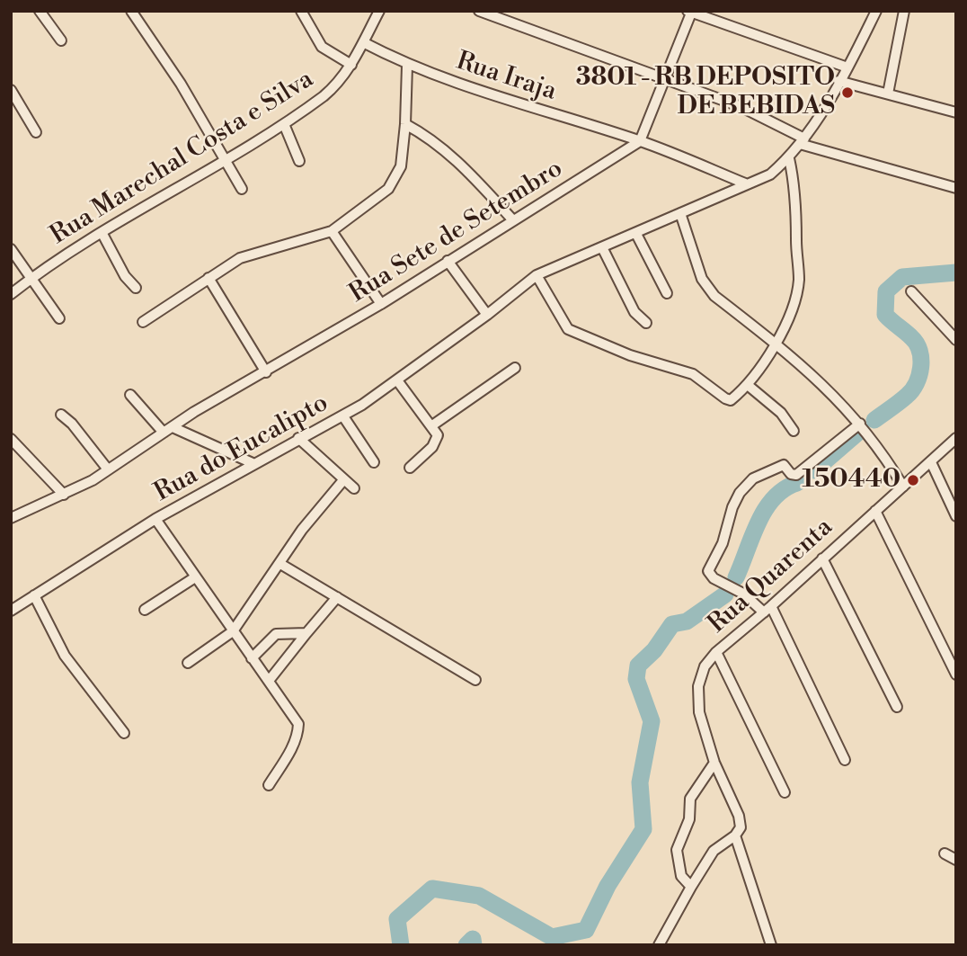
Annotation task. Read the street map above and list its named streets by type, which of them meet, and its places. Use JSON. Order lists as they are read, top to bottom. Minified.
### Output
{"streets":{"street":["Rua Iraja","Rua Marechal Costa e Silva","Rua Sete de Setembro","Rua do Eucalipto","Rua Quarenta"]},"crossings":[["Rua Iraja","Rua Marechal Costa e Silva"],["Rua Iraja","Rua Sete de Setembro"],["Rua Iraja","Rua do Eucalipto"]],"places":["3801 - RB DEPOSITO DE BEBIDAS","150440"]}
